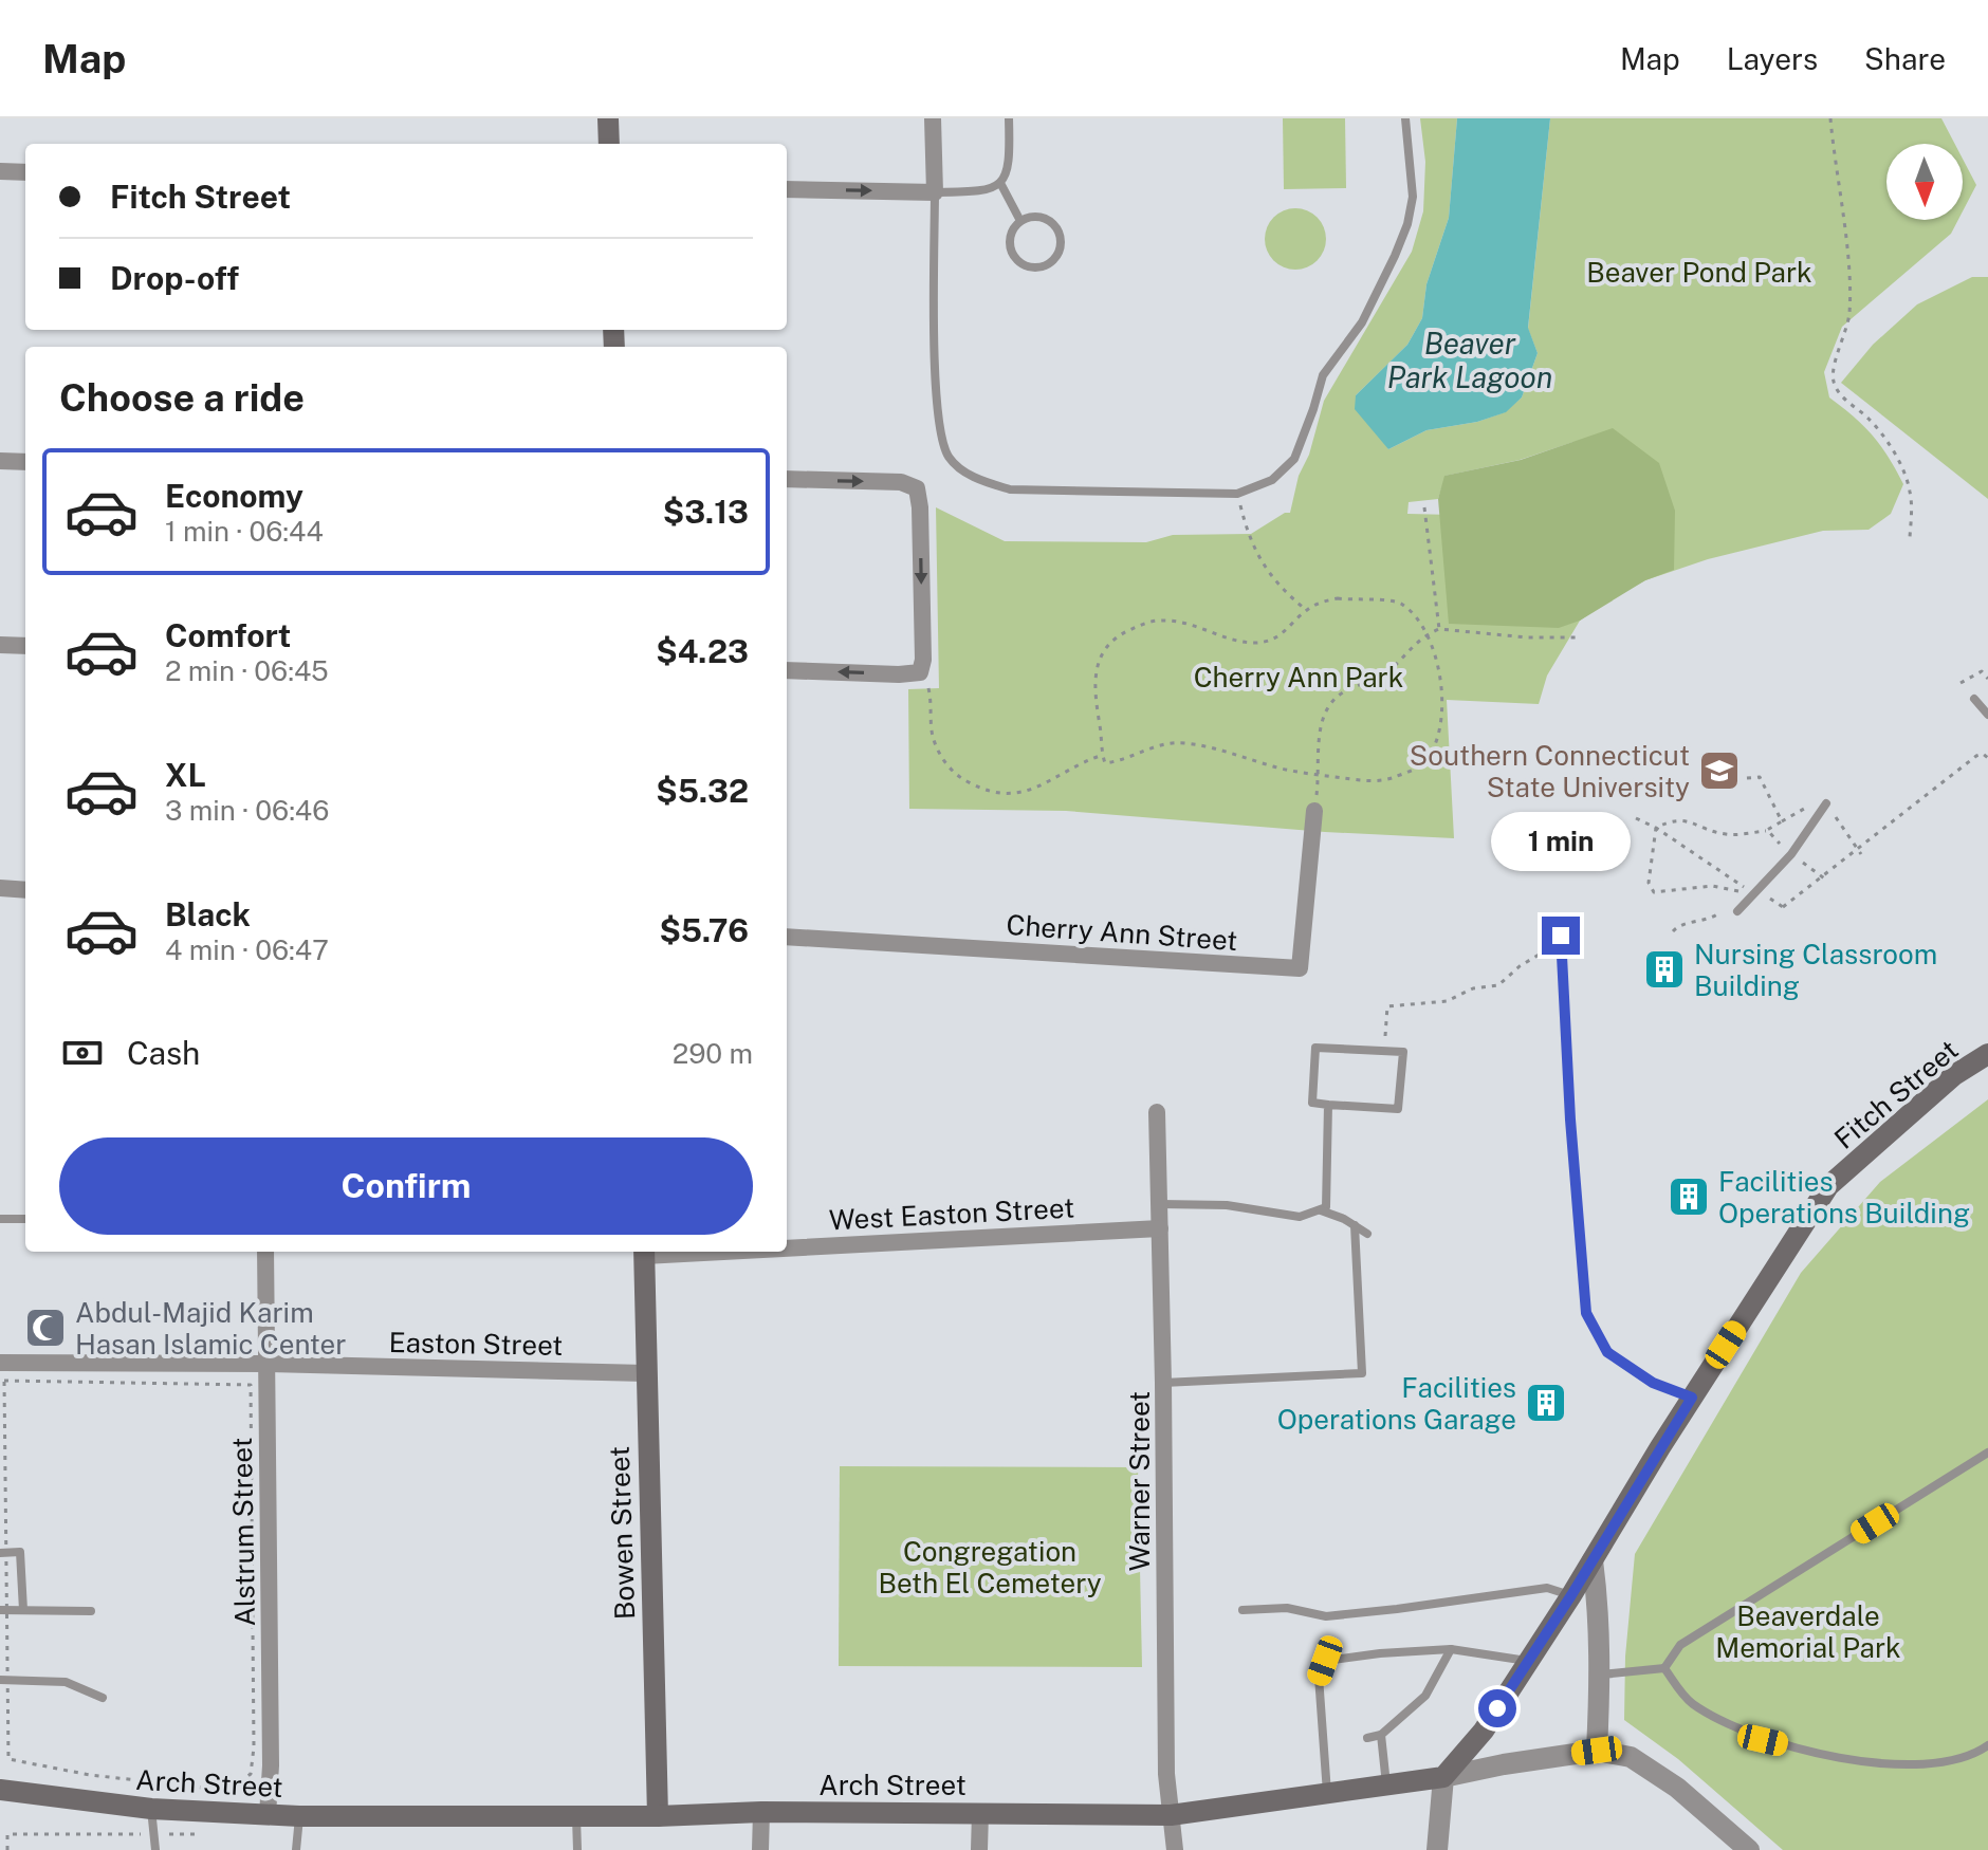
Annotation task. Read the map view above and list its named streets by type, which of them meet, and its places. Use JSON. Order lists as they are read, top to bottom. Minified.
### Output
{"streets":{"main road":["Fitch Street","Bowen Street","Arch Street"],"street":["Cherry Ann Street","West Easton Street","Easton Street","Warner Street","Alstrum Street"]},"crossings":[["Fitch Street","Arch Street"],["West Easton Street","Warner Street"],["Easton Street","Alstrum Street"],["Easton Street","Bowen Street"],["Warner Street","Arch Street"],["Alstrum Street","Arch Street"],["Bowen Street","Arch Street"]],"water":["Beaver Park Lagoon"],"parks":["Beaver Pond Park","Cherry Ann Park","Congregation Beth El Cemetery","Beaverdale Memorial Park"],"places":{"school or university":["Southern Connecticut State University"],"building":["Nursing Classroom Building","Facilities Operations Building","Facilities Operations Garage"],"mosque":["Abdul-Majid Karim Hasan Islamic Center"]},"north":"bottom","page":{"header":"Map","nav":["Map","Layers","Share"],"banner":["Fitch Street","Drop-off"],"heading":"Choose a ride","list":[{"name":"Economy","note":"1 min · 06:44","value":"$3.13"},{"name":"Comfort","note":"2 min · 06:45","value":"$4.23"},{"name":"XL","note":"3 min · 06:46","value":"$5.32"},{"name":"Black","note":"4 min · 06:47","value":"$5.76"}],"bubble":"1 min","pay":["Cash","290 m"],"buttons":"Confirm"}}
